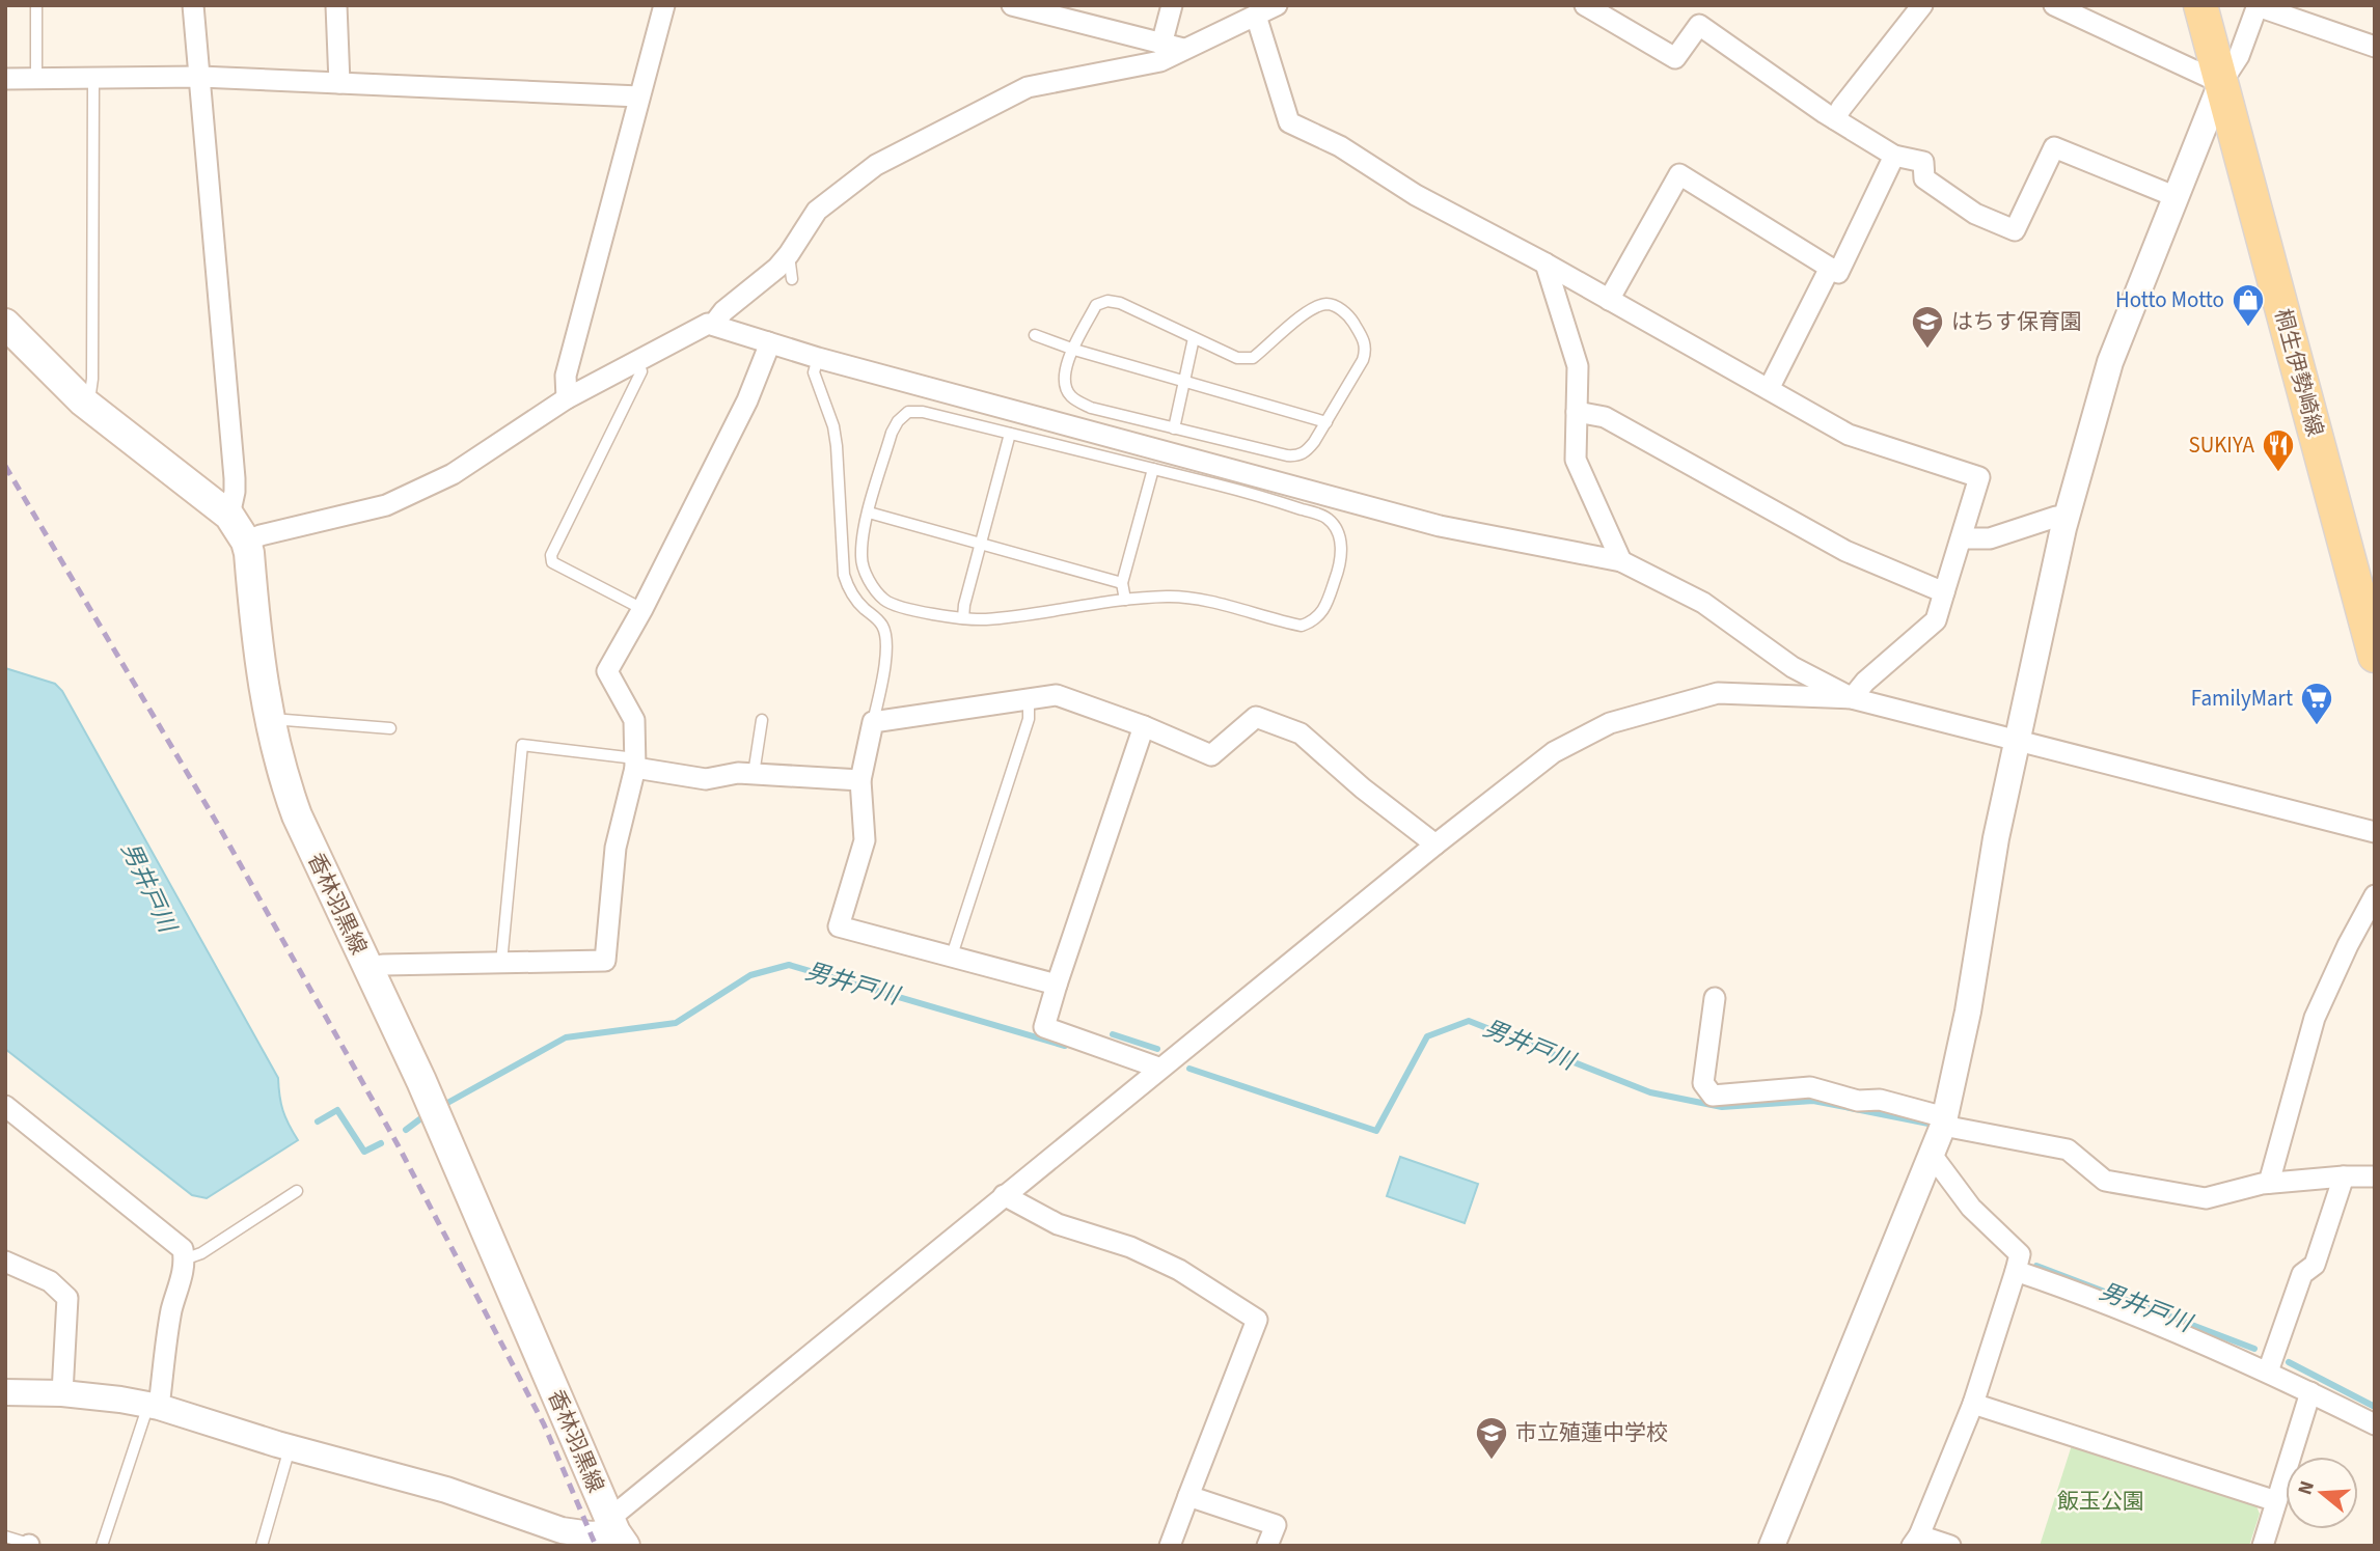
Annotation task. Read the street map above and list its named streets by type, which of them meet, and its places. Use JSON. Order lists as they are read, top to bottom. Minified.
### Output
{"streets":{"main road":["桐生伊勢崎線","香林羽黒線"]},"water":["男井戸川"],"parks":["飯玉公園"],"places":{"shop":["Hotto Motto"],"school or university":["はちす保育園","市立殖蓮中学校"],"restaurant":["SUKIYA"],"supermarket":["FamilyMart"]},"north":"left"}
